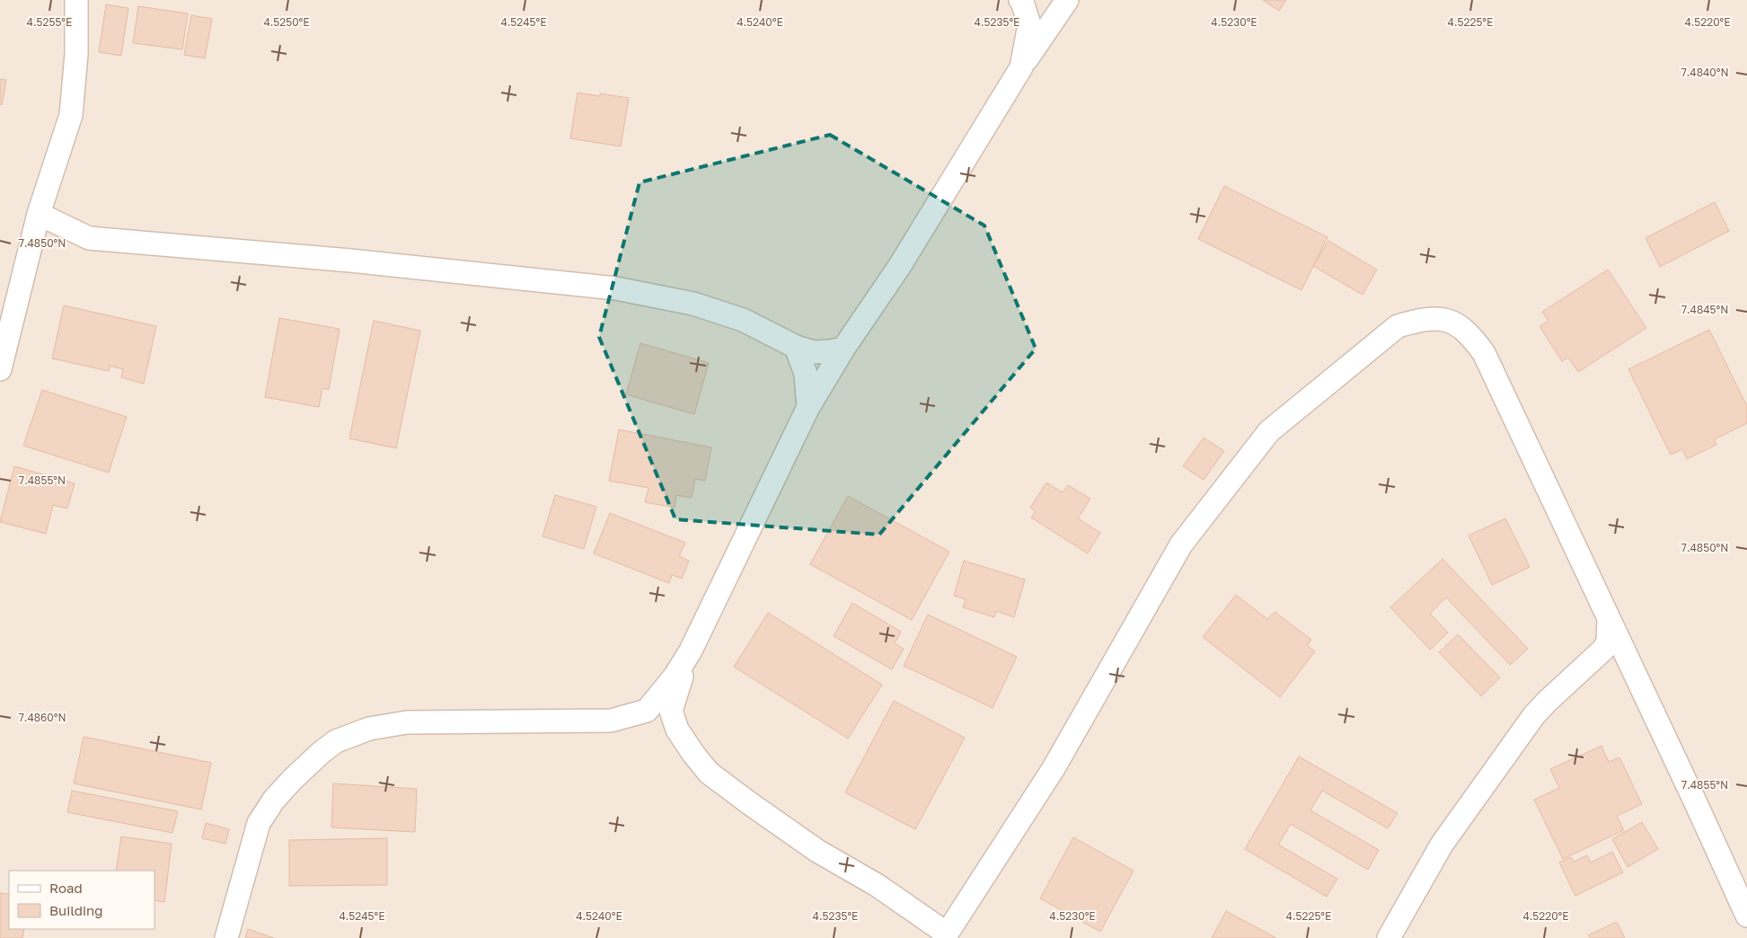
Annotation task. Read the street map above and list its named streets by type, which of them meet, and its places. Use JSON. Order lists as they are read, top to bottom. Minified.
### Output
{"legend":["Road","Building"],"coordinates":["4.5250°E","4.5245°E","4.5240°E","4.5235°E","4.5230°E","4.5225°E","4.5220°E","4.5255°E","7.4840°N","7.4850°N","7.4845°N","7.4855°N","7.4860°N"]}
